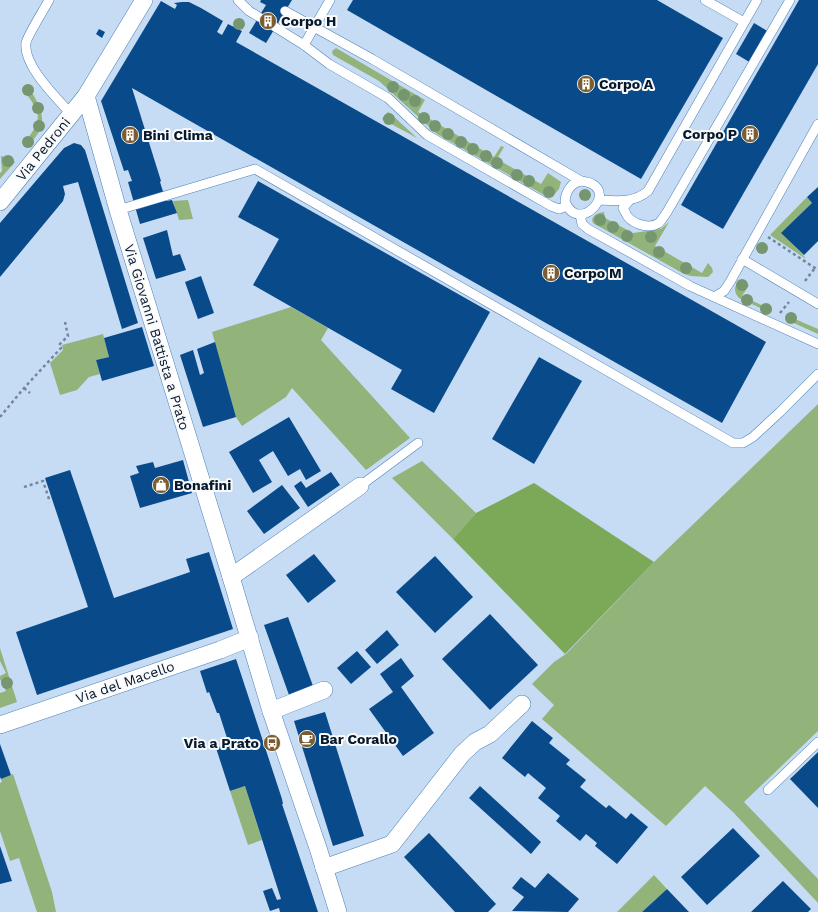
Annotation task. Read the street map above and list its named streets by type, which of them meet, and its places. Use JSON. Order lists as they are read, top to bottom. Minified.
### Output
{"streets":{"street":["Via Pedroni","Via Giovanni Battista a Prato","Via del Macello"]},"crossings":[["Via Pedroni","Via Giovanni Battista a Prato"],["Via Giovanni Battista a Prato","Via del Macello"]],"places":{"building":["Corpo H","Corpo A","Corpo P","Bini Clima","Corpo M"],"shop":["Bonafini"],"cafe":["Bar Corallo"],"bus stop":["Via a Prato"]}}
